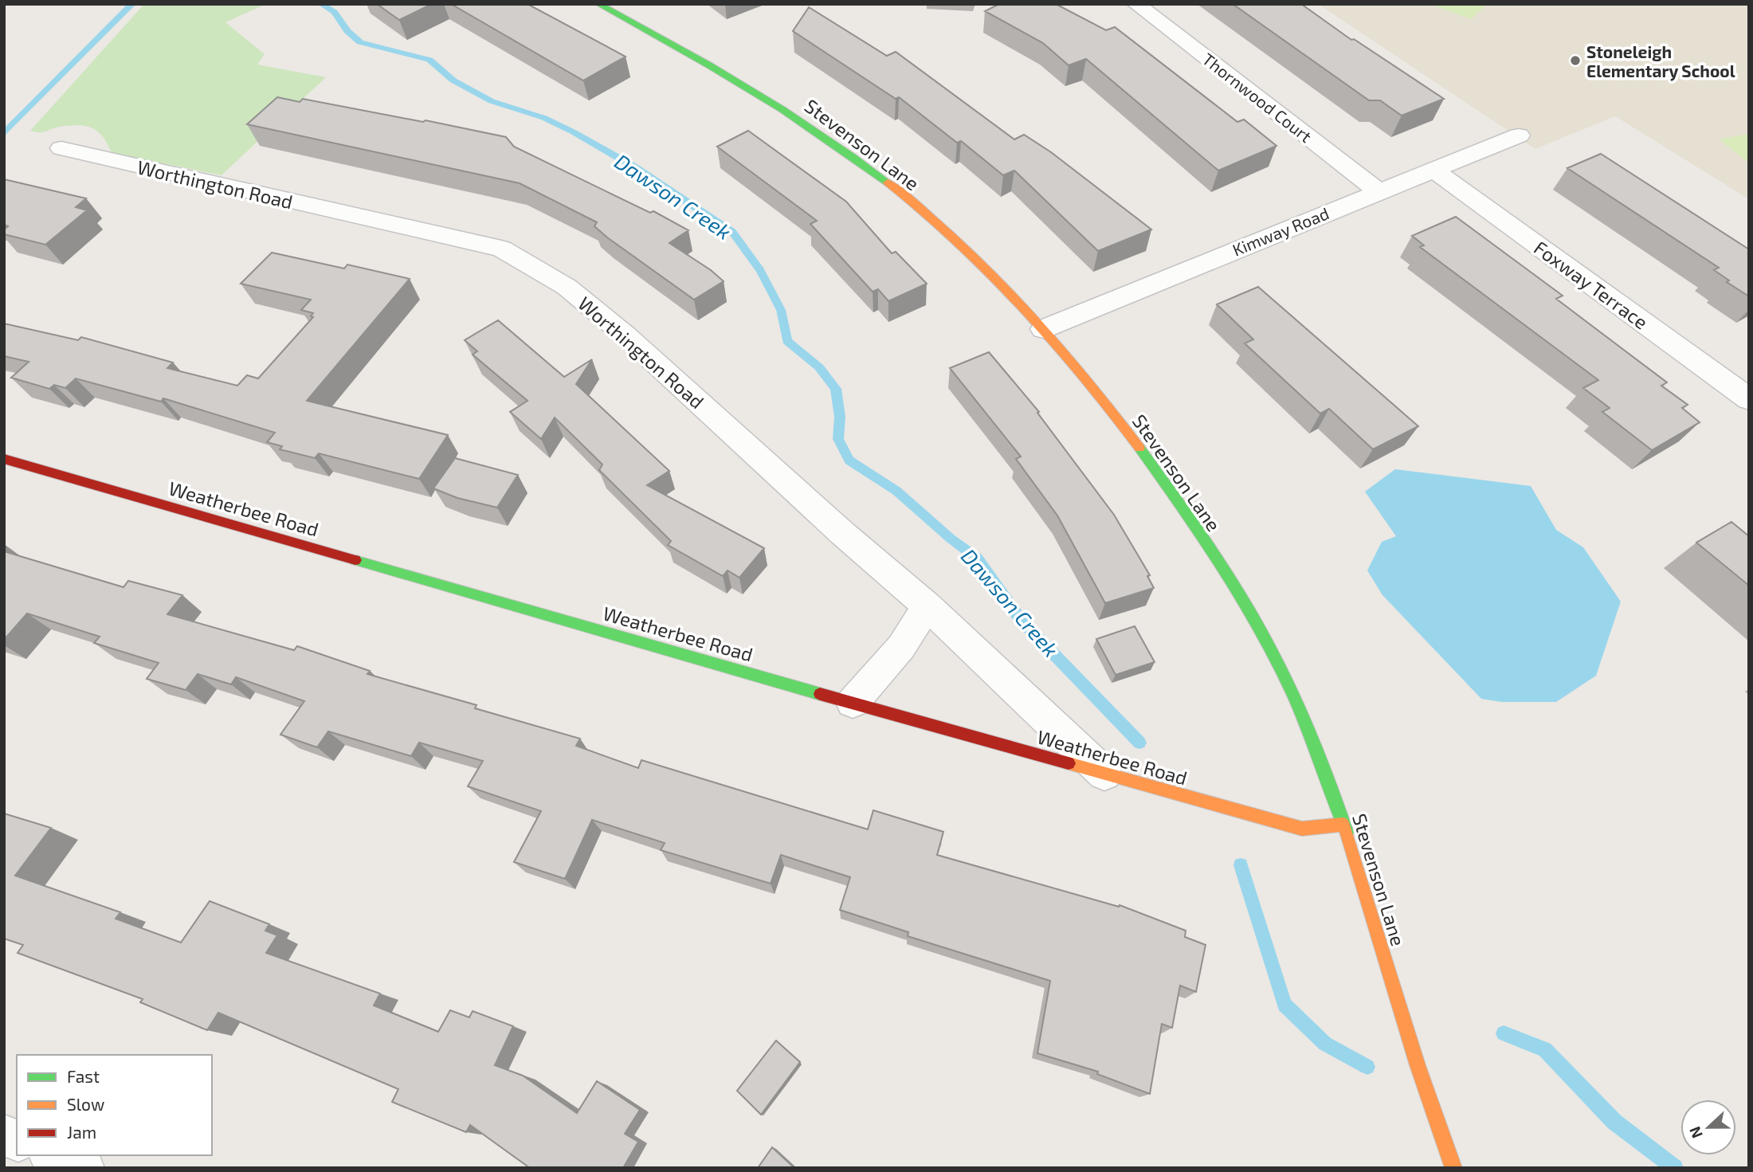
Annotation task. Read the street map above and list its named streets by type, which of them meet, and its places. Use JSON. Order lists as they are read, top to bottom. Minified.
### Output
{"streets":{"street":["Thornwood Court","Stevenson Lane","Worthington Road","Kimway Road","Foxway Terrace","Weatherbee Road"]},"crossings":[["Thornwood Court","Kimway Road"],["Stevenson Lane","Kimway Road"],["Stevenson Lane","Weatherbee Road"],["Worthington Road","Weatherbee Road"],["Kimway Road","Foxway Terrace"]],"water":["Dawson Creek"],"places":["Stoneleigh Elementary School"],"legend":["Fast","Slow","Jam"],"north":"left"}
